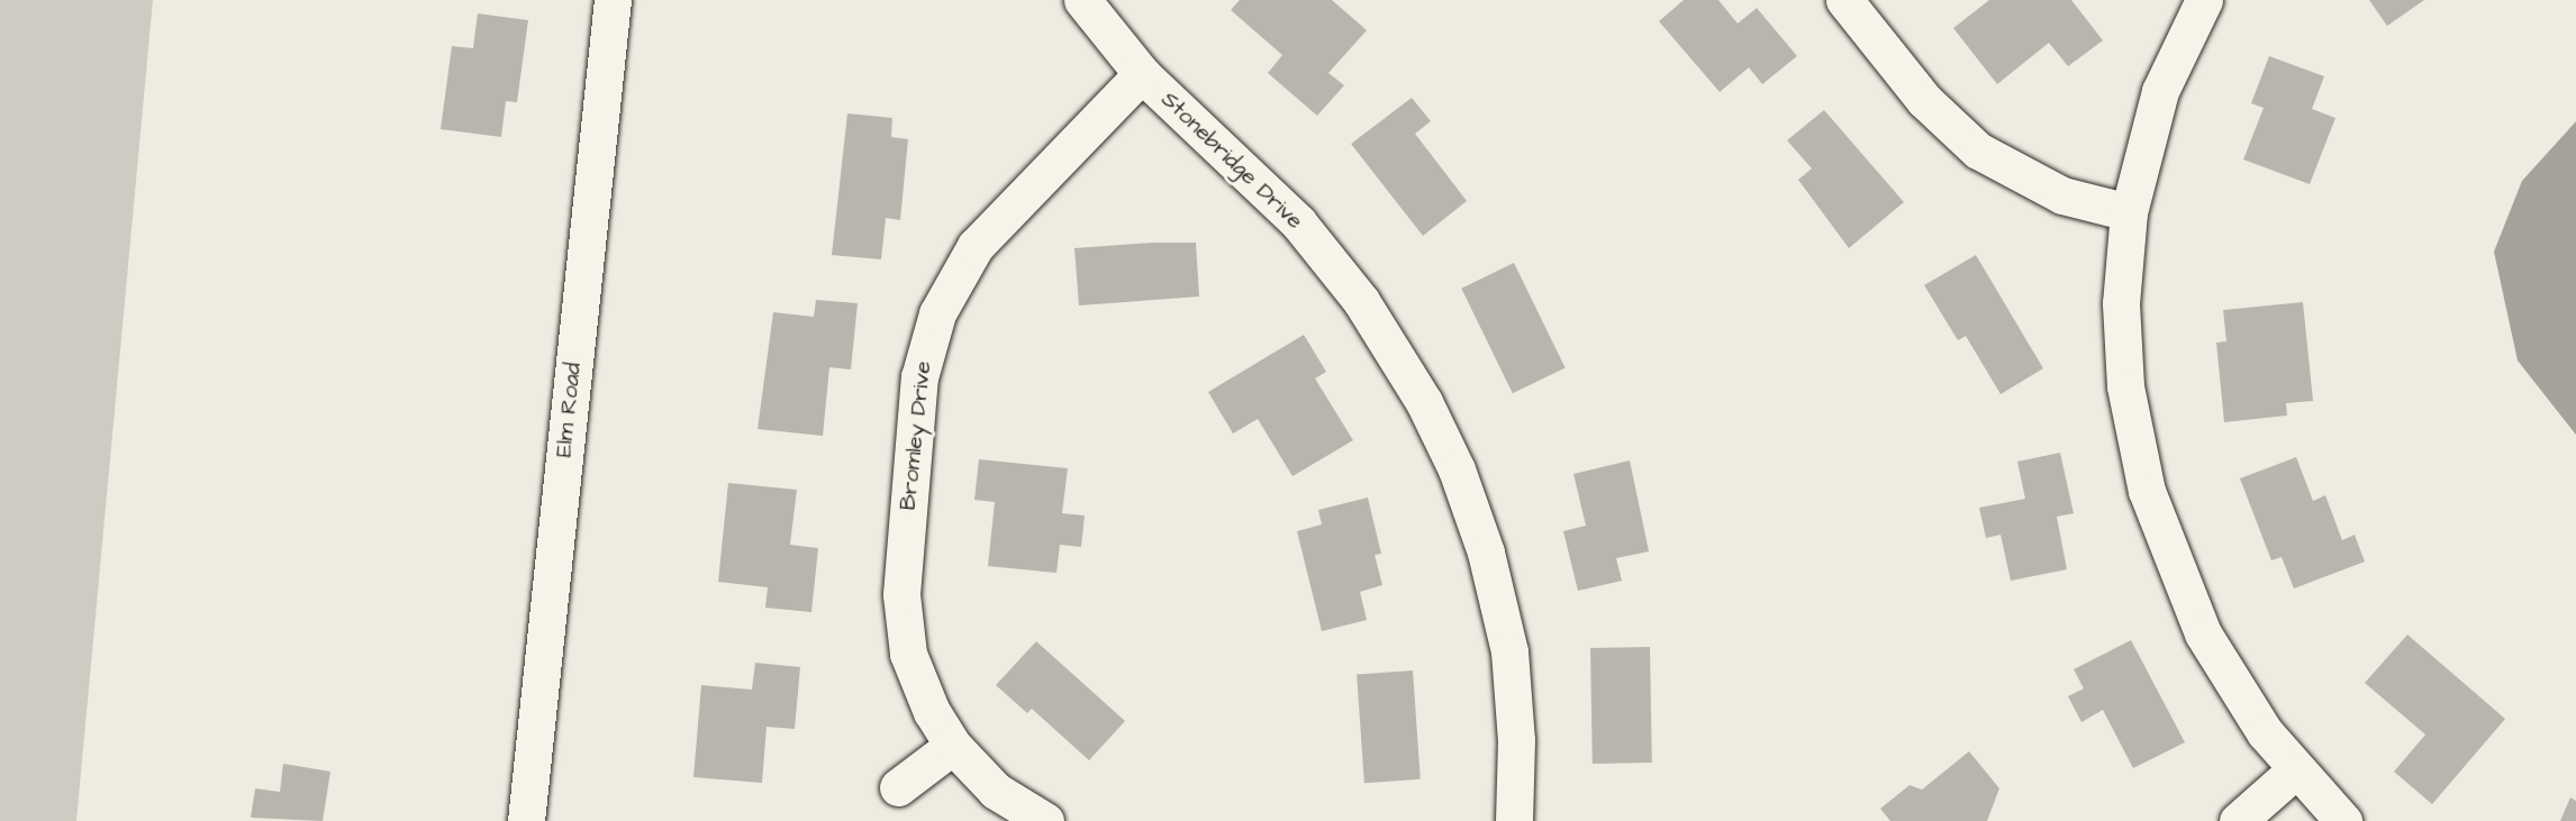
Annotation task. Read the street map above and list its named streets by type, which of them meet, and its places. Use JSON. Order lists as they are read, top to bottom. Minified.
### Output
{"streets":{"street":["Stonebridge Drive","Elm Road","Bromley Drive"]},"crossings":[["Stonebridge Drive","Bromley Drive"]]}
